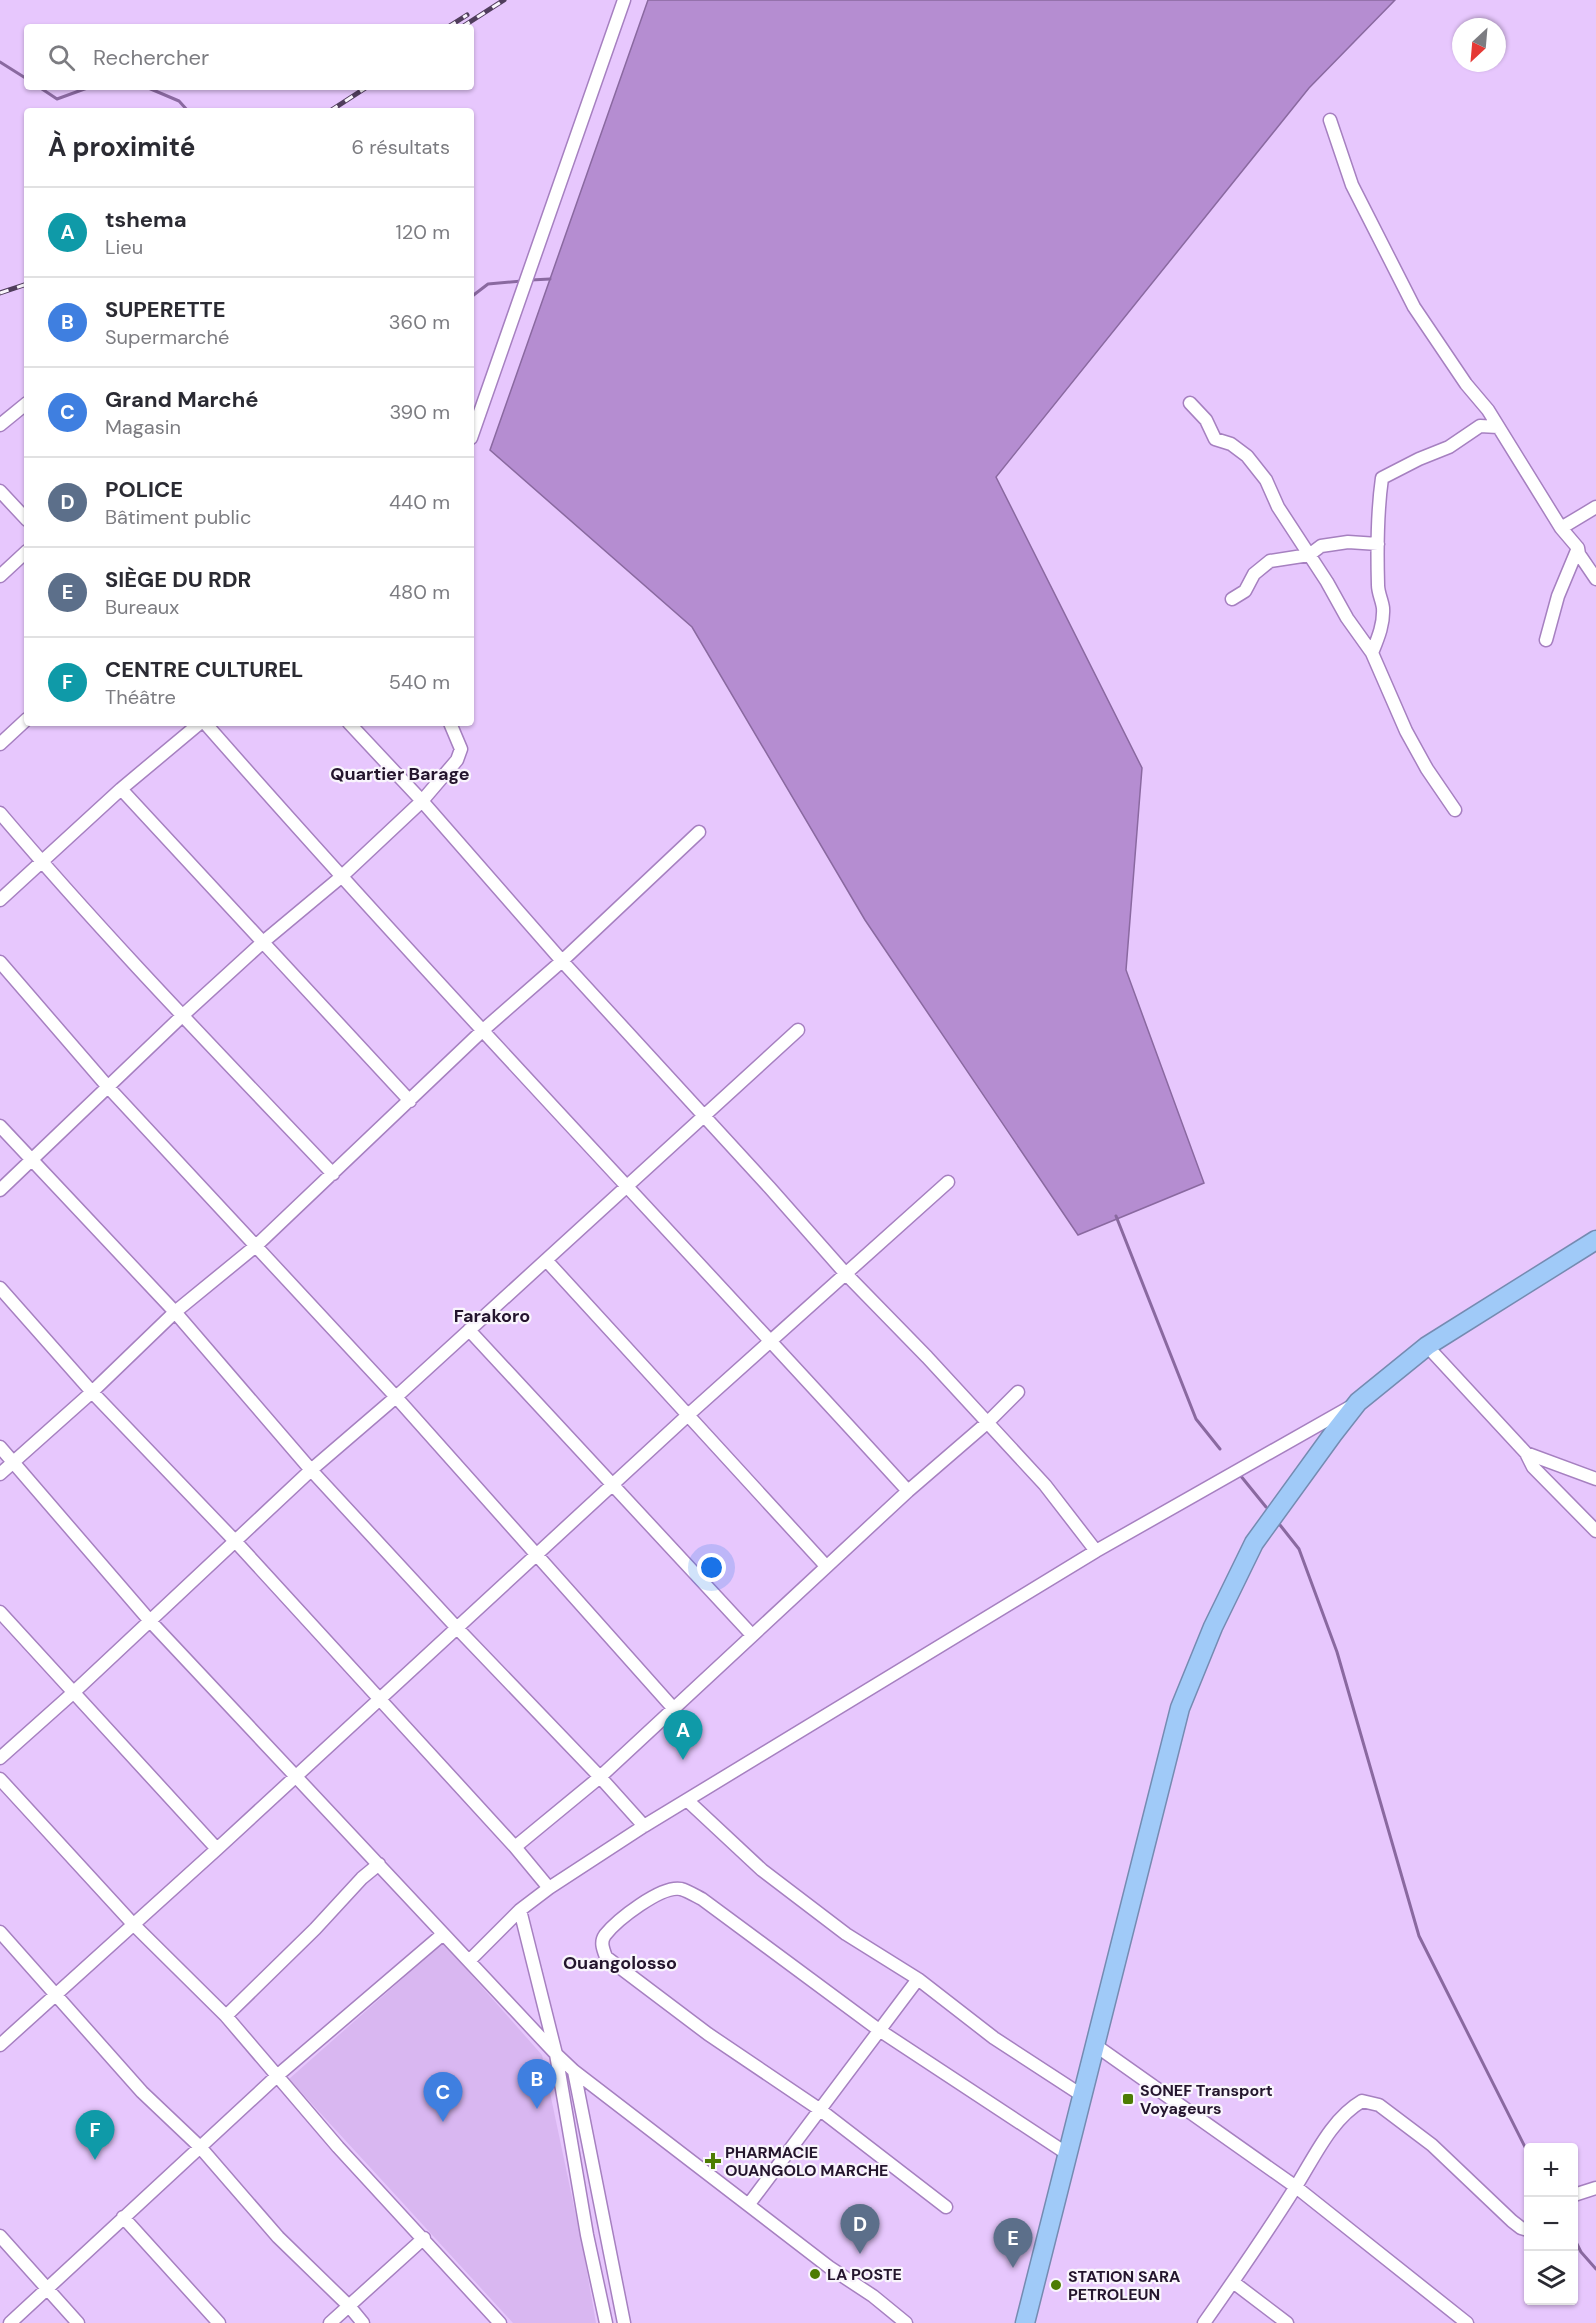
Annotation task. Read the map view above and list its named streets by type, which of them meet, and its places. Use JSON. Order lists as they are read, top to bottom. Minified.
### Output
{"districts":["Quartier Barage","Farakoro","Ouangolosso"],"places":{"transit":["SONEF Transport Voyageurs"],"health":["PHARMACIE OUANGOLO MARCHE"],"other":["LA POSTE","STATION SARA PETROLEUN"]},"north":"bottom left","page":{"search":"Rechercher","heading":["À proximité","6 résultats"],"list":[{"mark":"A","name":"tshema","note":"Lieu","value":"120 m"},{"mark":"B","name":"SUPERETTE","note":"Supermarché","value":"360 m"},{"mark":"C","name":"Grand Marché","note":"Magasin","value":"390 m"},{"mark":"D","name":"POLICE","note":"Bâtiment public","value":"440 m"},{"mark":"E","name":"SIÈGE DU RDR","note":"Bureaux","value":"480 m"},{"mark":"F","name":"CENTRE CULTUREL","note":"Théâtre","value":"540 m"}],"pins":["A","B","C","F","D","E"],"map_buttons":["+","−"]}}
